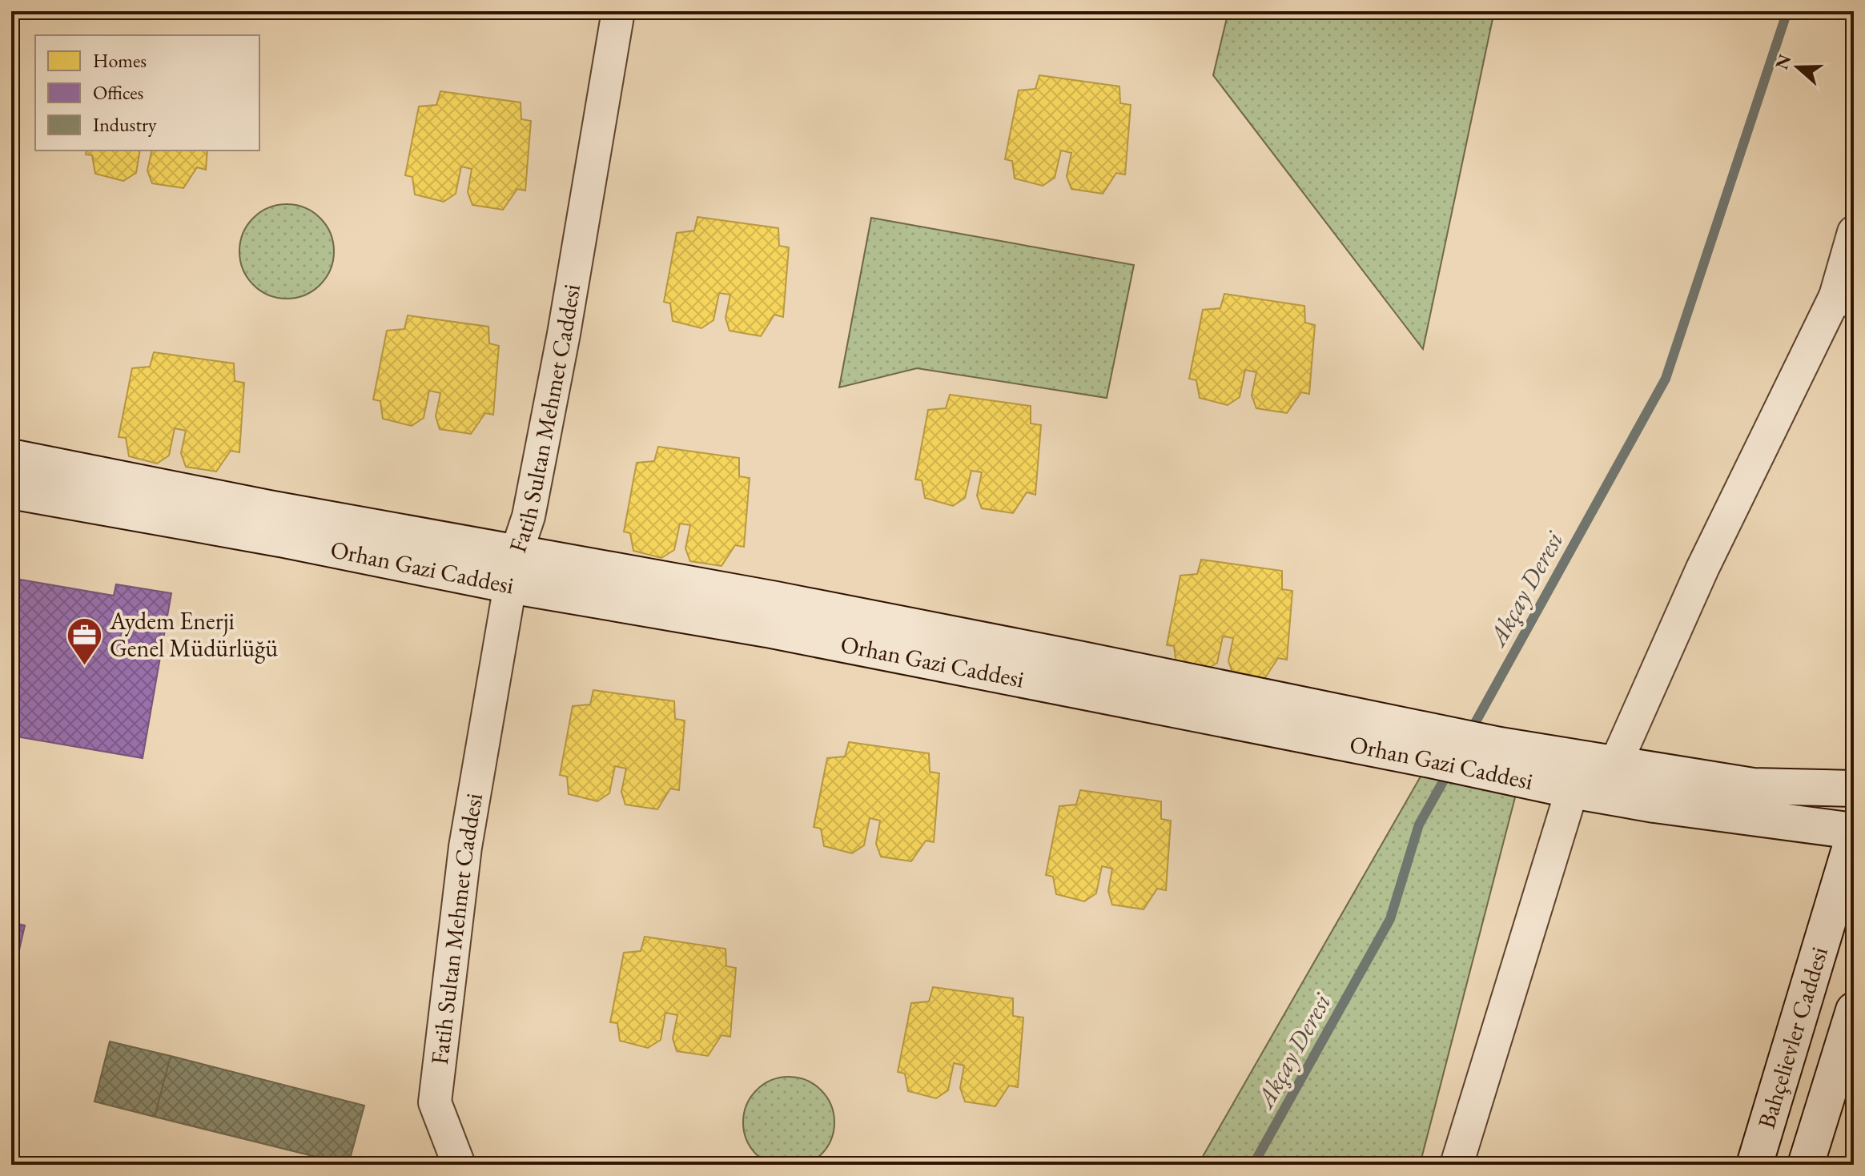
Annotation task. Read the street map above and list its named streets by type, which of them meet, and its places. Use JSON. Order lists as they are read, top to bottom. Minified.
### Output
{"streets":{"street":["Fatih Sultan Mehmet Caddesi","Orhan Gazi Caddesi","Bahçelievler Caddesi"]},"crossings":[["Fatih Sultan Mehmet Caddesi","Orhan Gazi Caddesi"],["Orhan Gazi Caddesi","Bahçelievler Caddesi"]],"water":["Akçay Deresi"],"places":{"office":["Aydem Enerji Genel Müdürlüğü"]},"legend":["Homes","Offices","Industry"],"north":"left"}
